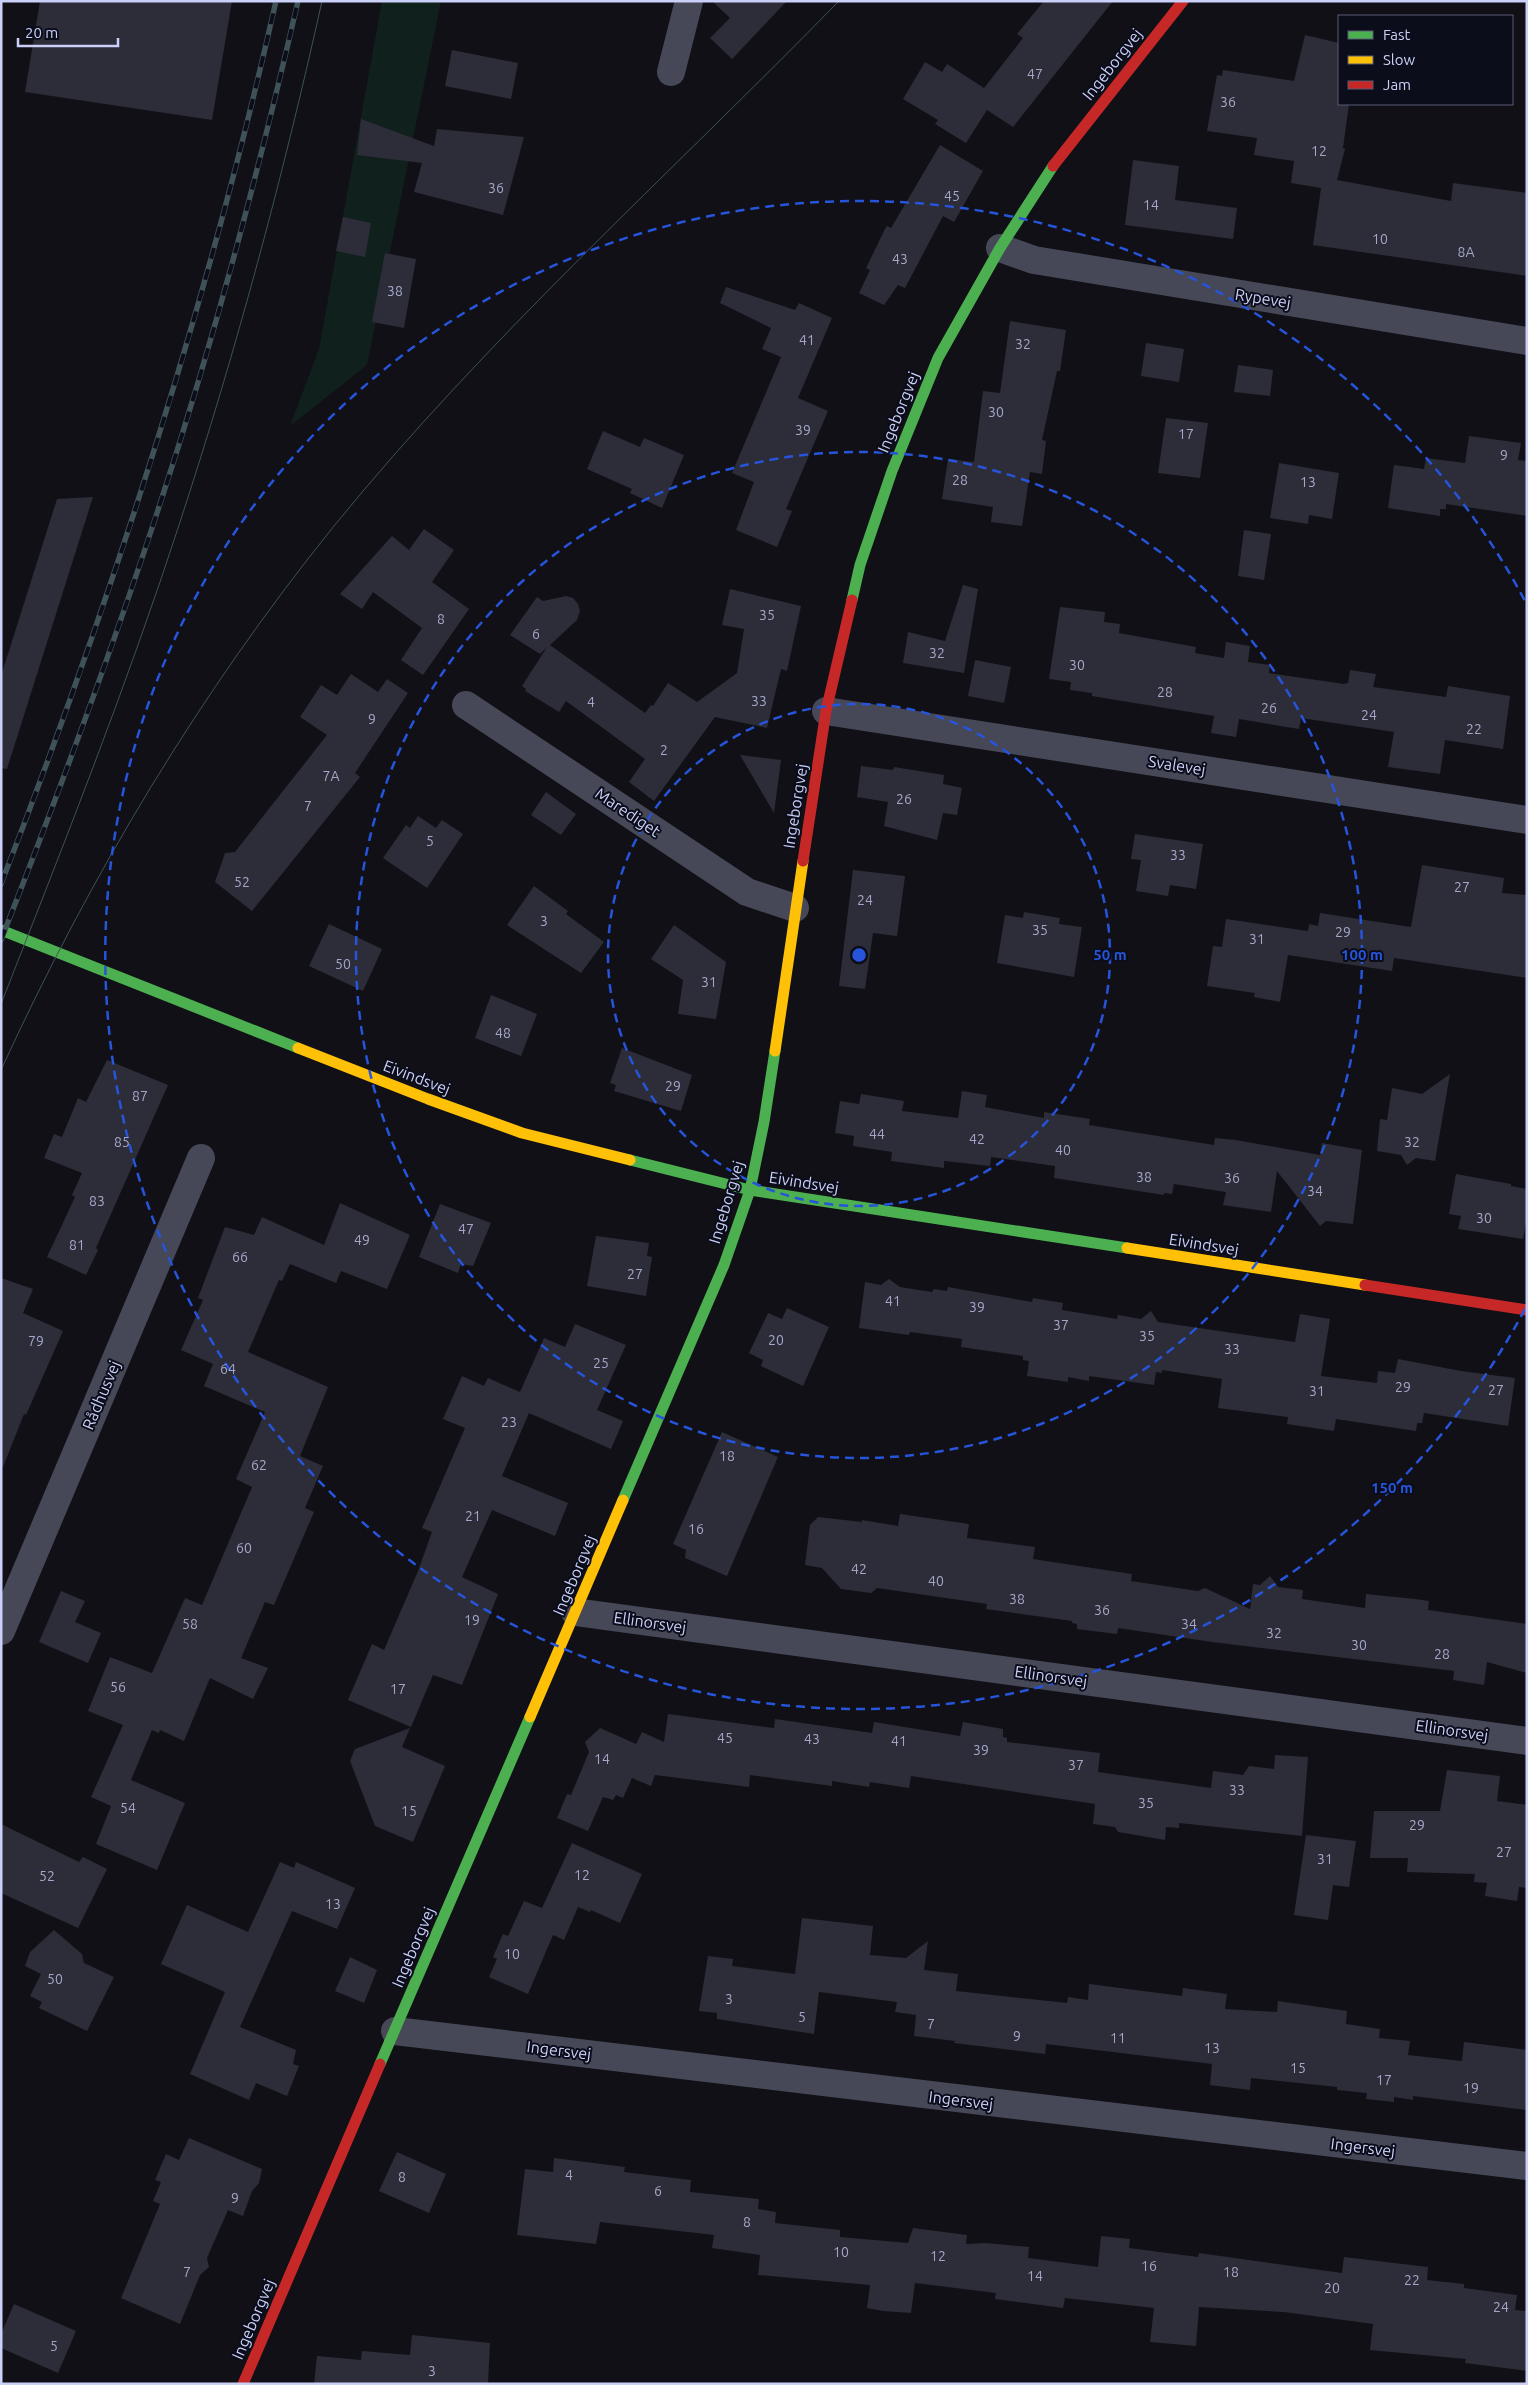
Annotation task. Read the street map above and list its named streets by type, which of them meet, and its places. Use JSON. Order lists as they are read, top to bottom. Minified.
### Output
{"streets":{"street":["Ingeborgvej","Rypevej","Svalevej","Marediget","Eivindsvej","Rådhusvej","Ellinorsvej","Ingersvej"]},"crossings":[["Ingeborgvej","Rypevej"],["Ingeborgvej","Svalevej"],["Ingeborgvej","Marediget"],["Ingeborgvej","Eivindsvej"],["Ingeborgvej","Ellinorsvej"],["Ingeborgvej","Ingersvej"]],"house_numbers":["47","36","12","36","45","14","10","8A","43","38","41","32","30","39","17","9","28","13","35","8","6","32","30","28","33","4","26","24","9","22","2","7A","26","7","5","33","52","27","24","3","35","29","31","50","31","48","29","87","44","42","85","32","40","38","36","34","83","30","47","49","81","66","27","41","39","37","35","20","79","33","25","64","29","27","31","23","18","62","21","16","60","42","40","38","36","19","58","34","32","30","28","56","17","45","43","41","39","14","37","33","35","54","15","29","27","31","12","52","13","10","50","3","5","7","9","11","13","15","17","19","4","8","6","9","8","10","12","16","7","18","14","22","20","24","5","3"],"legend":["Fast","Slow","Jam"],"scale_bar":"20 m","rings":["50 m","100 m","150 m"]}
